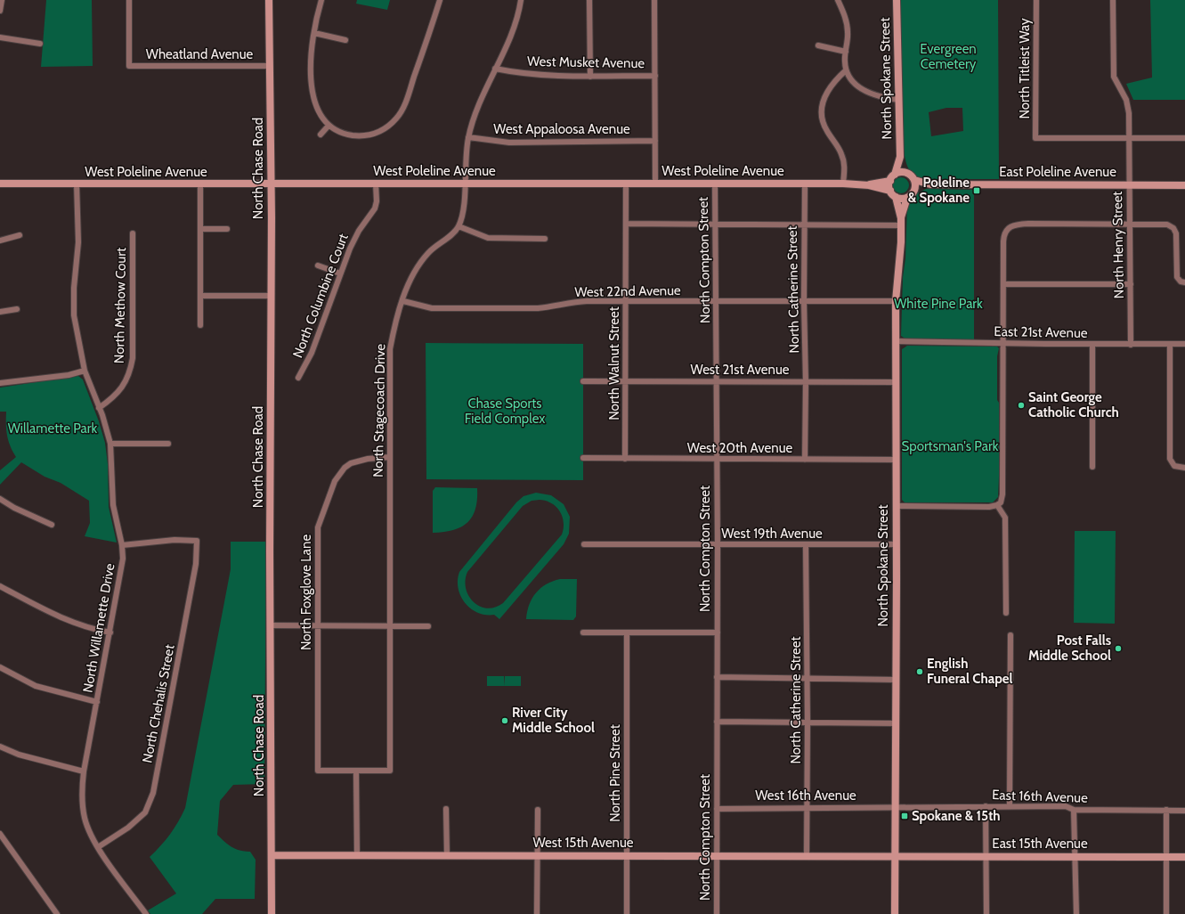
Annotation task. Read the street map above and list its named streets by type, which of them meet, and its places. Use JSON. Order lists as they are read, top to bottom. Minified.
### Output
{"streets":{"street":["Wheatland Avenue","West Musket Avenue","North Titleist Way","North Spokane Street","West Appaloosa Avenue","North Chase Road","West Poleline Avenue","East Poleline Avenue","North Henry Street","North Compton Street","North Catherine Street","West 22nd Avenue","North Columbine Court","North Methow Court","East 21st Avenue","North Walnut Street","West 21st Avenue","North Stagecoach Drive","West 20th Avenue","West 19th Avenue","North Foxglove Lane","North Willamette Drive","North Chehalis Street","North Pine Street","West 16th Avenue","East 16th Avenue","West 15th Avenue","East 15th Avenue"]},"crossings":[["Wheatland Avenue","North Chase Road"],["West Musket Avenue","North Stagecoach Drive"],["North Titleist Way","North Henry Street"],["North Spokane Street","West Poleline Avenue"],["North Spokane Street","East Poleline Avenue"],["North Spokane Street","West 22nd Avenue"],["North Spokane Street","East 21st Avenue"],["North Spokane Street","West 21st Avenue"],["North Spokane Street","West 20th Avenue"],["North Spokane Street","West 19th Avenue"],["North Spokane Street","West 16th Avenue"],["North Spokane Street","East 16th Avenue"],["North Spokane Street","West 15th Avenue"],["North Spokane Street","East 15th Avenue"],["West Appaloosa Avenue","North Stagecoach Drive"],["North Chase Road","West Poleline Avenue"],["North Chase Road","West 15th Avenue"],["West Poleline Avenue","East Poleline Avenue"],["West Poleline Avenue","North Compton Street"],["West Poleline Avenue","North Catherine Street"],["West Poleline Avenue","North Columbine Court"],["West Poleline Avenue","North Walnut Street"],["West Poleline Avenue","North Stagecoach Drive"],["West Poleline Avenue","North Willamette Drive"],["East Poleline Avenue","North Henry Street"],["North Henry Street","East 21st Avenue"],["North Compton Street","West 22nd Avenue"],["North Compton Street","West 21st Avenue"],["North Compton Street","West 20th Avenue"],["North Compton Street","West 19th Avenue"],["North Compton Street","West 16th Avenue"],["North Compton Street","West 15th Avenue"],["North Catherine Street","West 22nd Avenue"],["North Catherine Street","West 21st Avenue"],["North Catherine Street","West 20th Avenue"],["North Catherine Street","West 19th Avenue"],["North Catherine Street","West 16th Avenue"],["North Catherine Street","West 15th Avenue"],["West 22nd Avenue","North Walnut Street"],["West 22nd Avenue","North Stagecoach Drive"],["North Methow Court","North Willamette Drive"],["North Walnut Street","West 21st Avenue"],["North Walnut Street","West 20th Avenue"],["North Stagecoach Drive","North Foxglove Lane"],["North Willamette Drive","North Chehalis Street"],["North Pine Street","West 15th Avenue"],["West 16th Avenue","East 16th Avenue"],["West 15th Avenue","East 15th Avenue"]],"parks":["Evergreen Cemetery","White Pine Park","Chase Sports Field Complex","Willamette Park","Sportsman's Park"],"places":{"transit":["Poleline & Spokane","Spokane & 15th"],"other":["Saint George Catholic Church","Post Falls Middle School","English Funeral Chapel","River City Middle School"]}}
